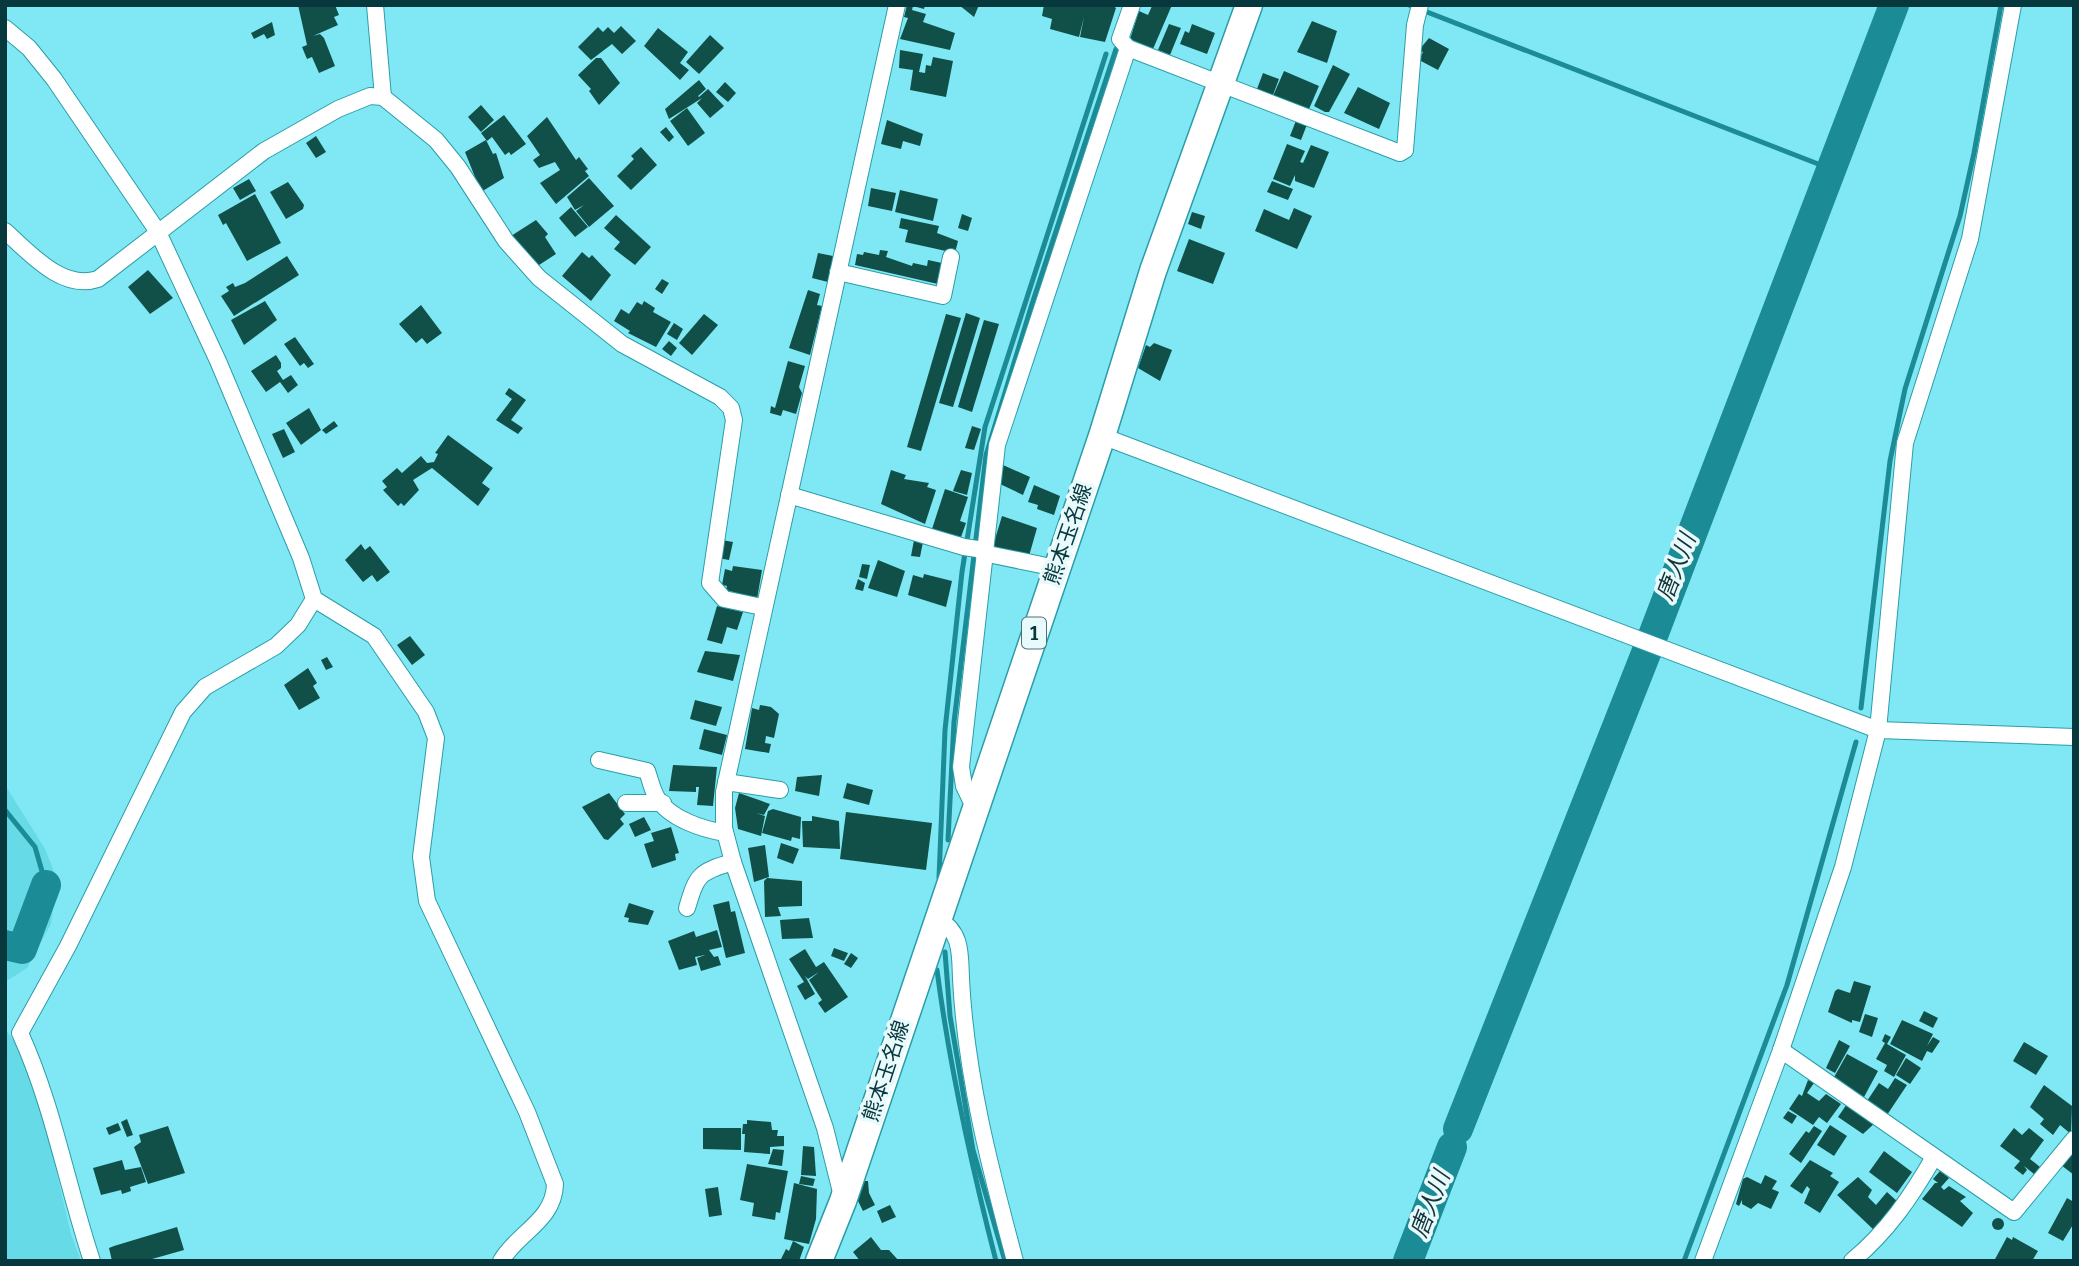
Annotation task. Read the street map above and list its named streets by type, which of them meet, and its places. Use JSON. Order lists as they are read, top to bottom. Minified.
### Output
{"streets":{"main road":["熊本玉名線","1"]},"water":["唐人川"]}
